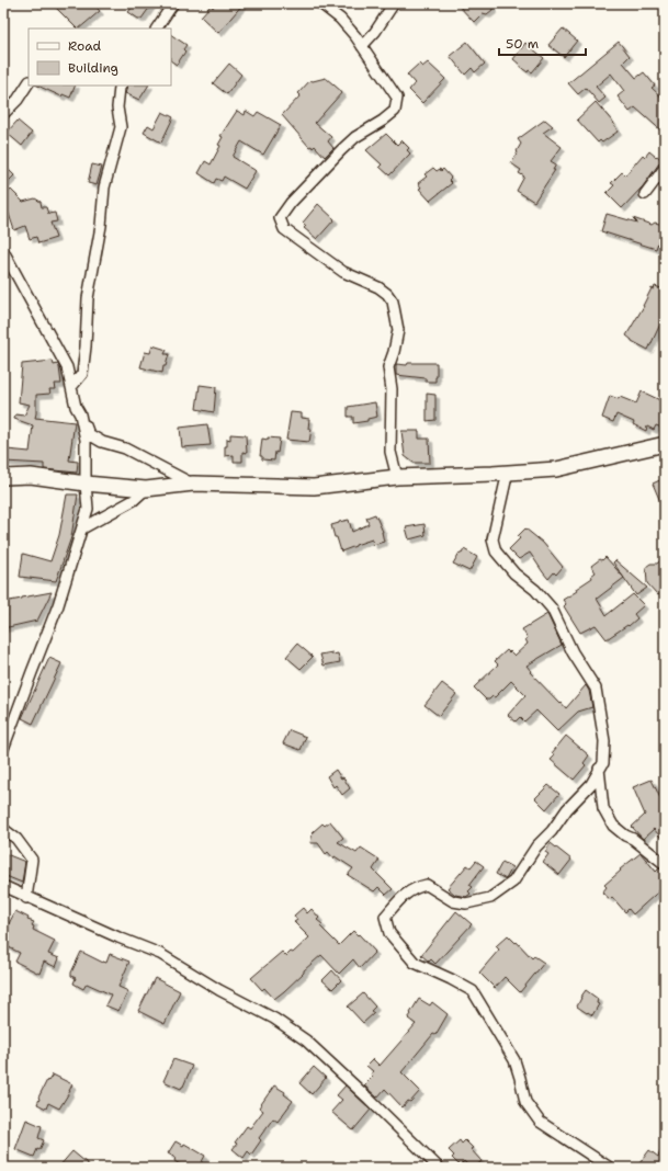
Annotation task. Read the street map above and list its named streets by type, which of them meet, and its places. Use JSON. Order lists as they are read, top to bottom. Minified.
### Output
{"legend":["Road","Building"],"scale_bar":"50 m"}
